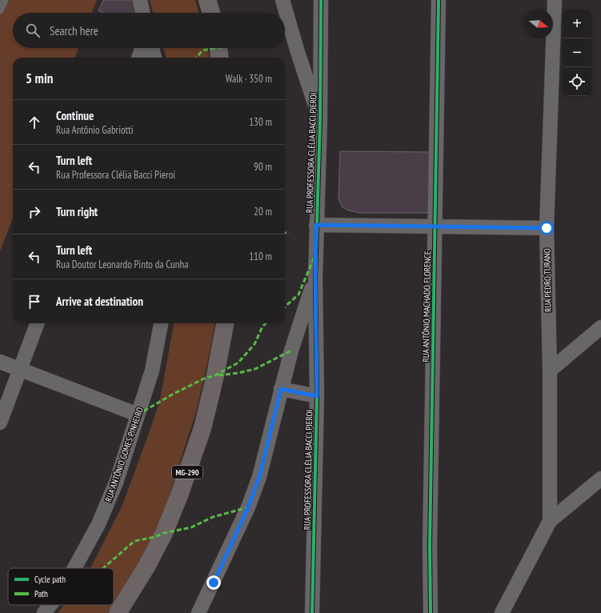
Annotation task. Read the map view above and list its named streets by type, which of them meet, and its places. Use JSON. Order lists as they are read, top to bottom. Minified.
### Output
{"streets":{"highway":["MG-290"],"street":["RUA PROFESSORA CLÉLIA BACCI PIEROI","RUA PEDRO TURANO","RUA ANTÔNIO MACHADO FLORENCE","RUA ANTÔNIO GOMES PINHEIRO"]},"legend":["Cycle path","Path"],"north":"right","page":{"map_buttons":["+","−"],"search":"Search here","heading":["5 min","Walk · 350 m"],"list":[["Continue","Rua Antônio Gabriotti","130 m"],["Turn left","Rua Professora Clélia Bacci Pieroi","90 m"],["Turn right","20 m"],["Turn left","Rua Doutor Leonardo Pinto da Cunha","110 m"],"Arrive at destination"]}}
